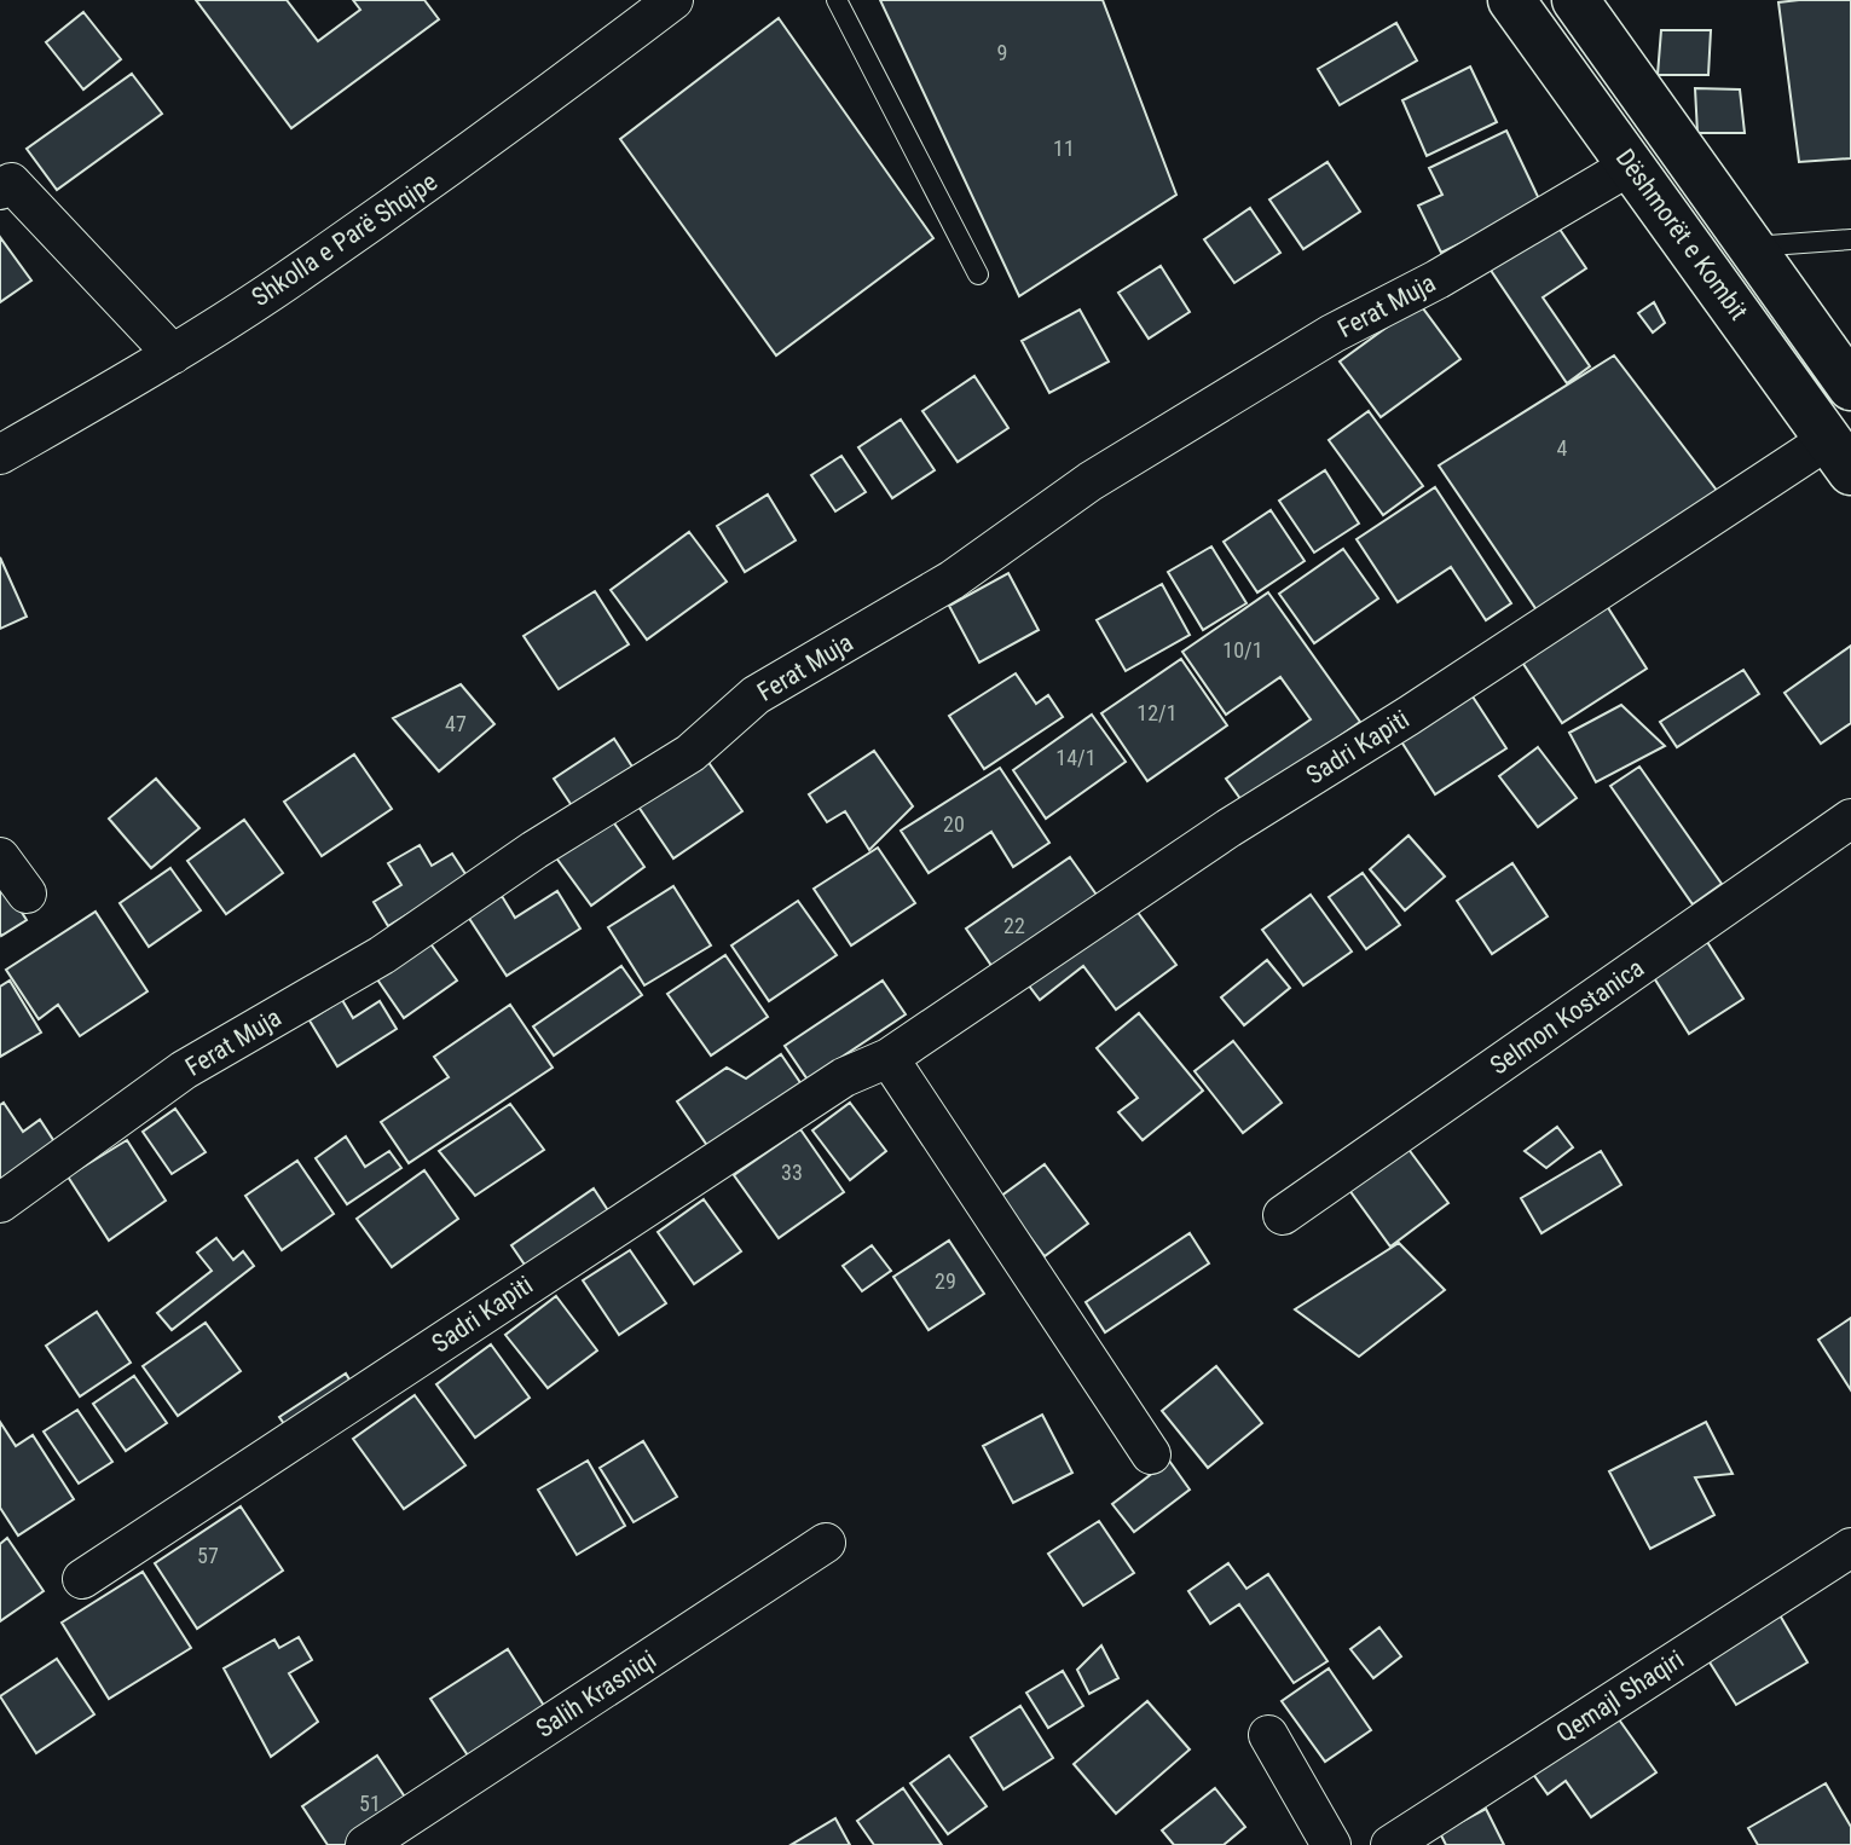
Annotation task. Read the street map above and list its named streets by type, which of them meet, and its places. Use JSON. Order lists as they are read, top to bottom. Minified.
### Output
{"streets":{"street":["Dëshmorët e Kombit","Shkolla e Parë Shqipe","Ferat Muja","Sadri Kapiti","Selmon Kostanica","Salih Krasniqi","Qemajl Shaqiri"]},"crossings":[["Dëshmorët e Kombit","Ferat Muja"],["Dëshmorët e Kombit","Sadri Kapiti"]],"house_numbers":["9","11","4","10/1","12/1","47","14/1","20","22","33","29","57","51"]}
